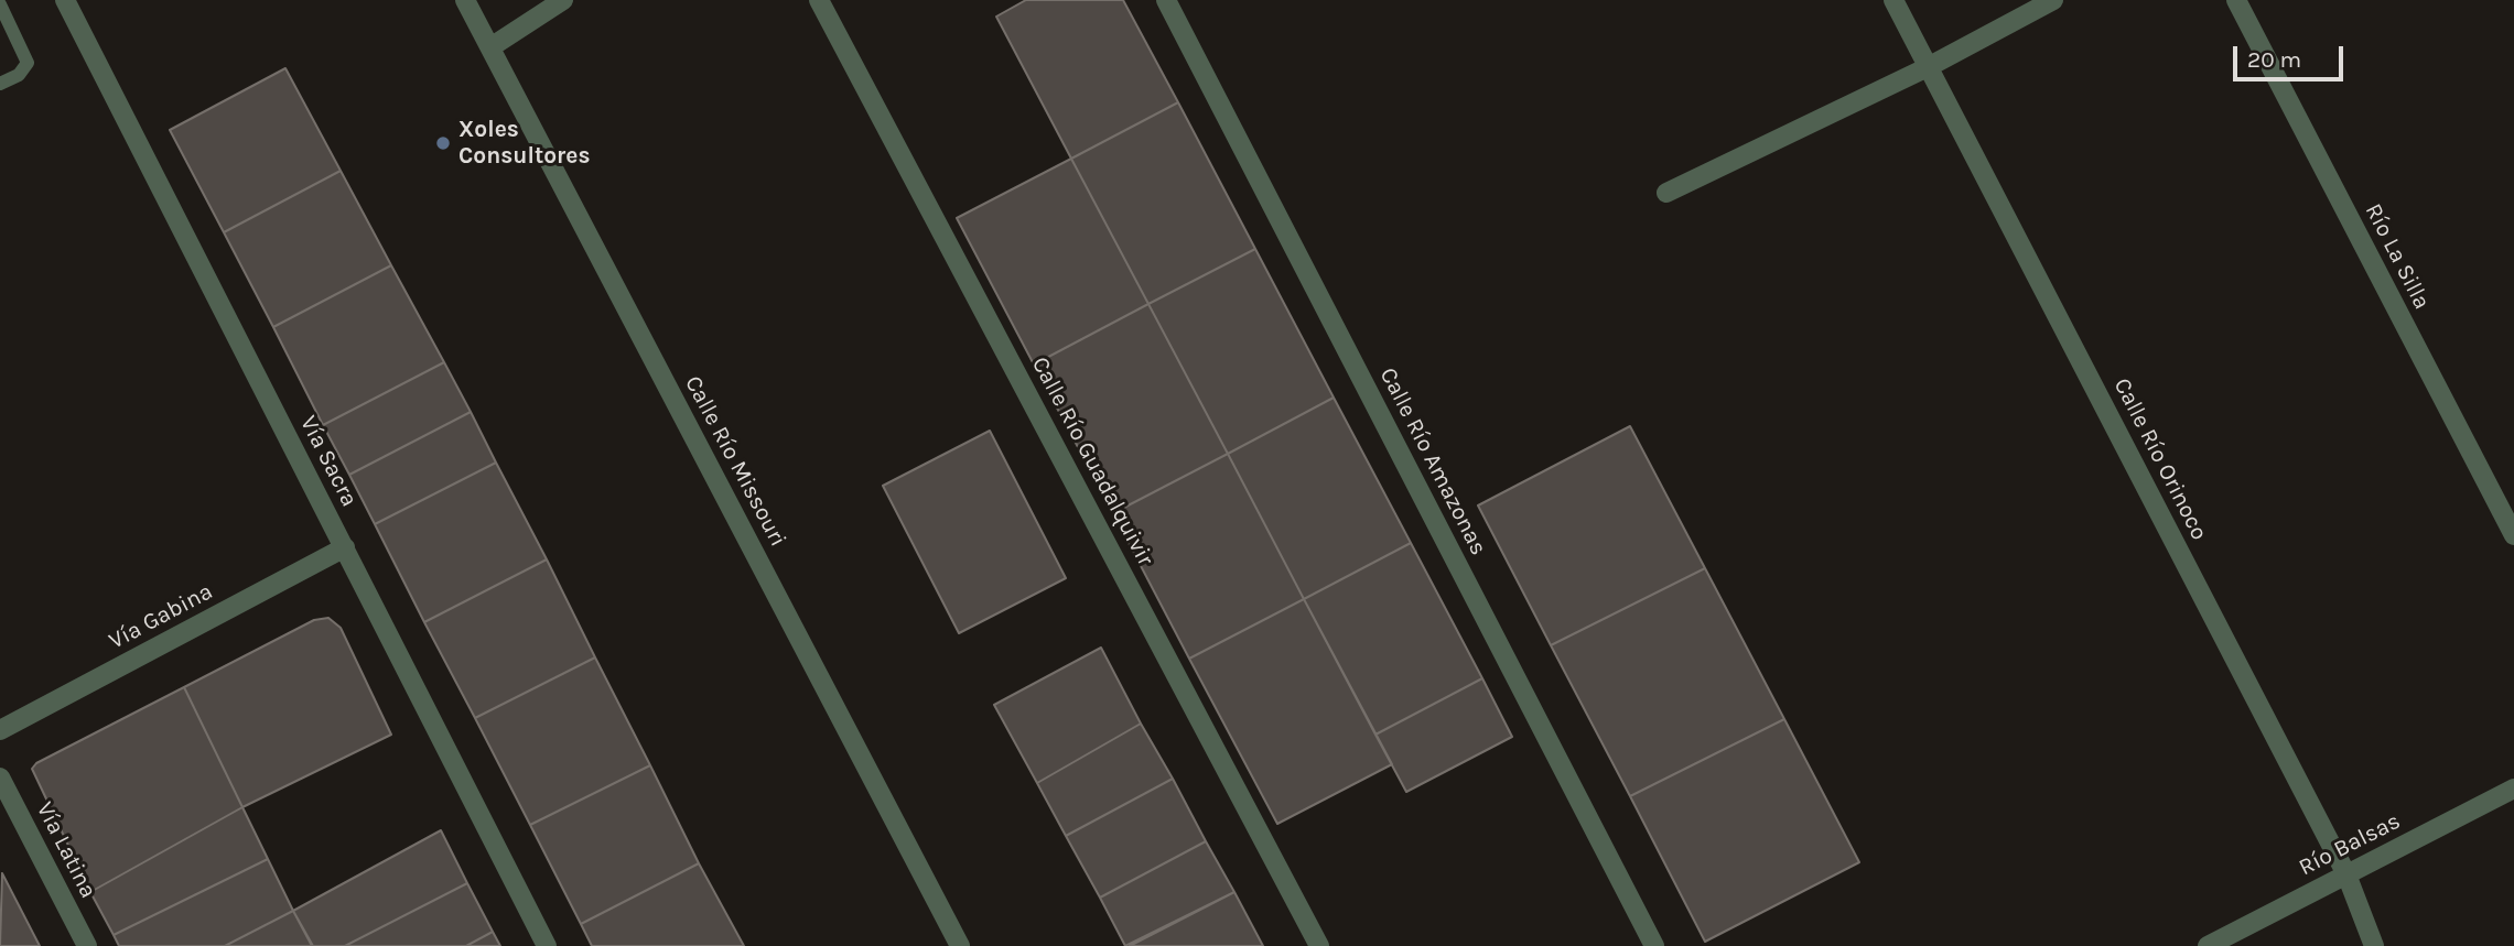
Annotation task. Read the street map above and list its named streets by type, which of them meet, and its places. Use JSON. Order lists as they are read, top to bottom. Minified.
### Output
{"streets":{"street":["Río La Silla","Calle Río Orinoco","Vía Sacra","Calle Río Missouri","Calle Río Guadalquivir","Calle Río Amazonas","Vía Gabina","Río Balsas","Vía Latina"]},"crossings":[["Calle Río Orinoco","Río Balsas"],["Vía Sacra","Vía Gabina"]],"places":["Xoles Consultores"],"scale_bar":"20 m"}
